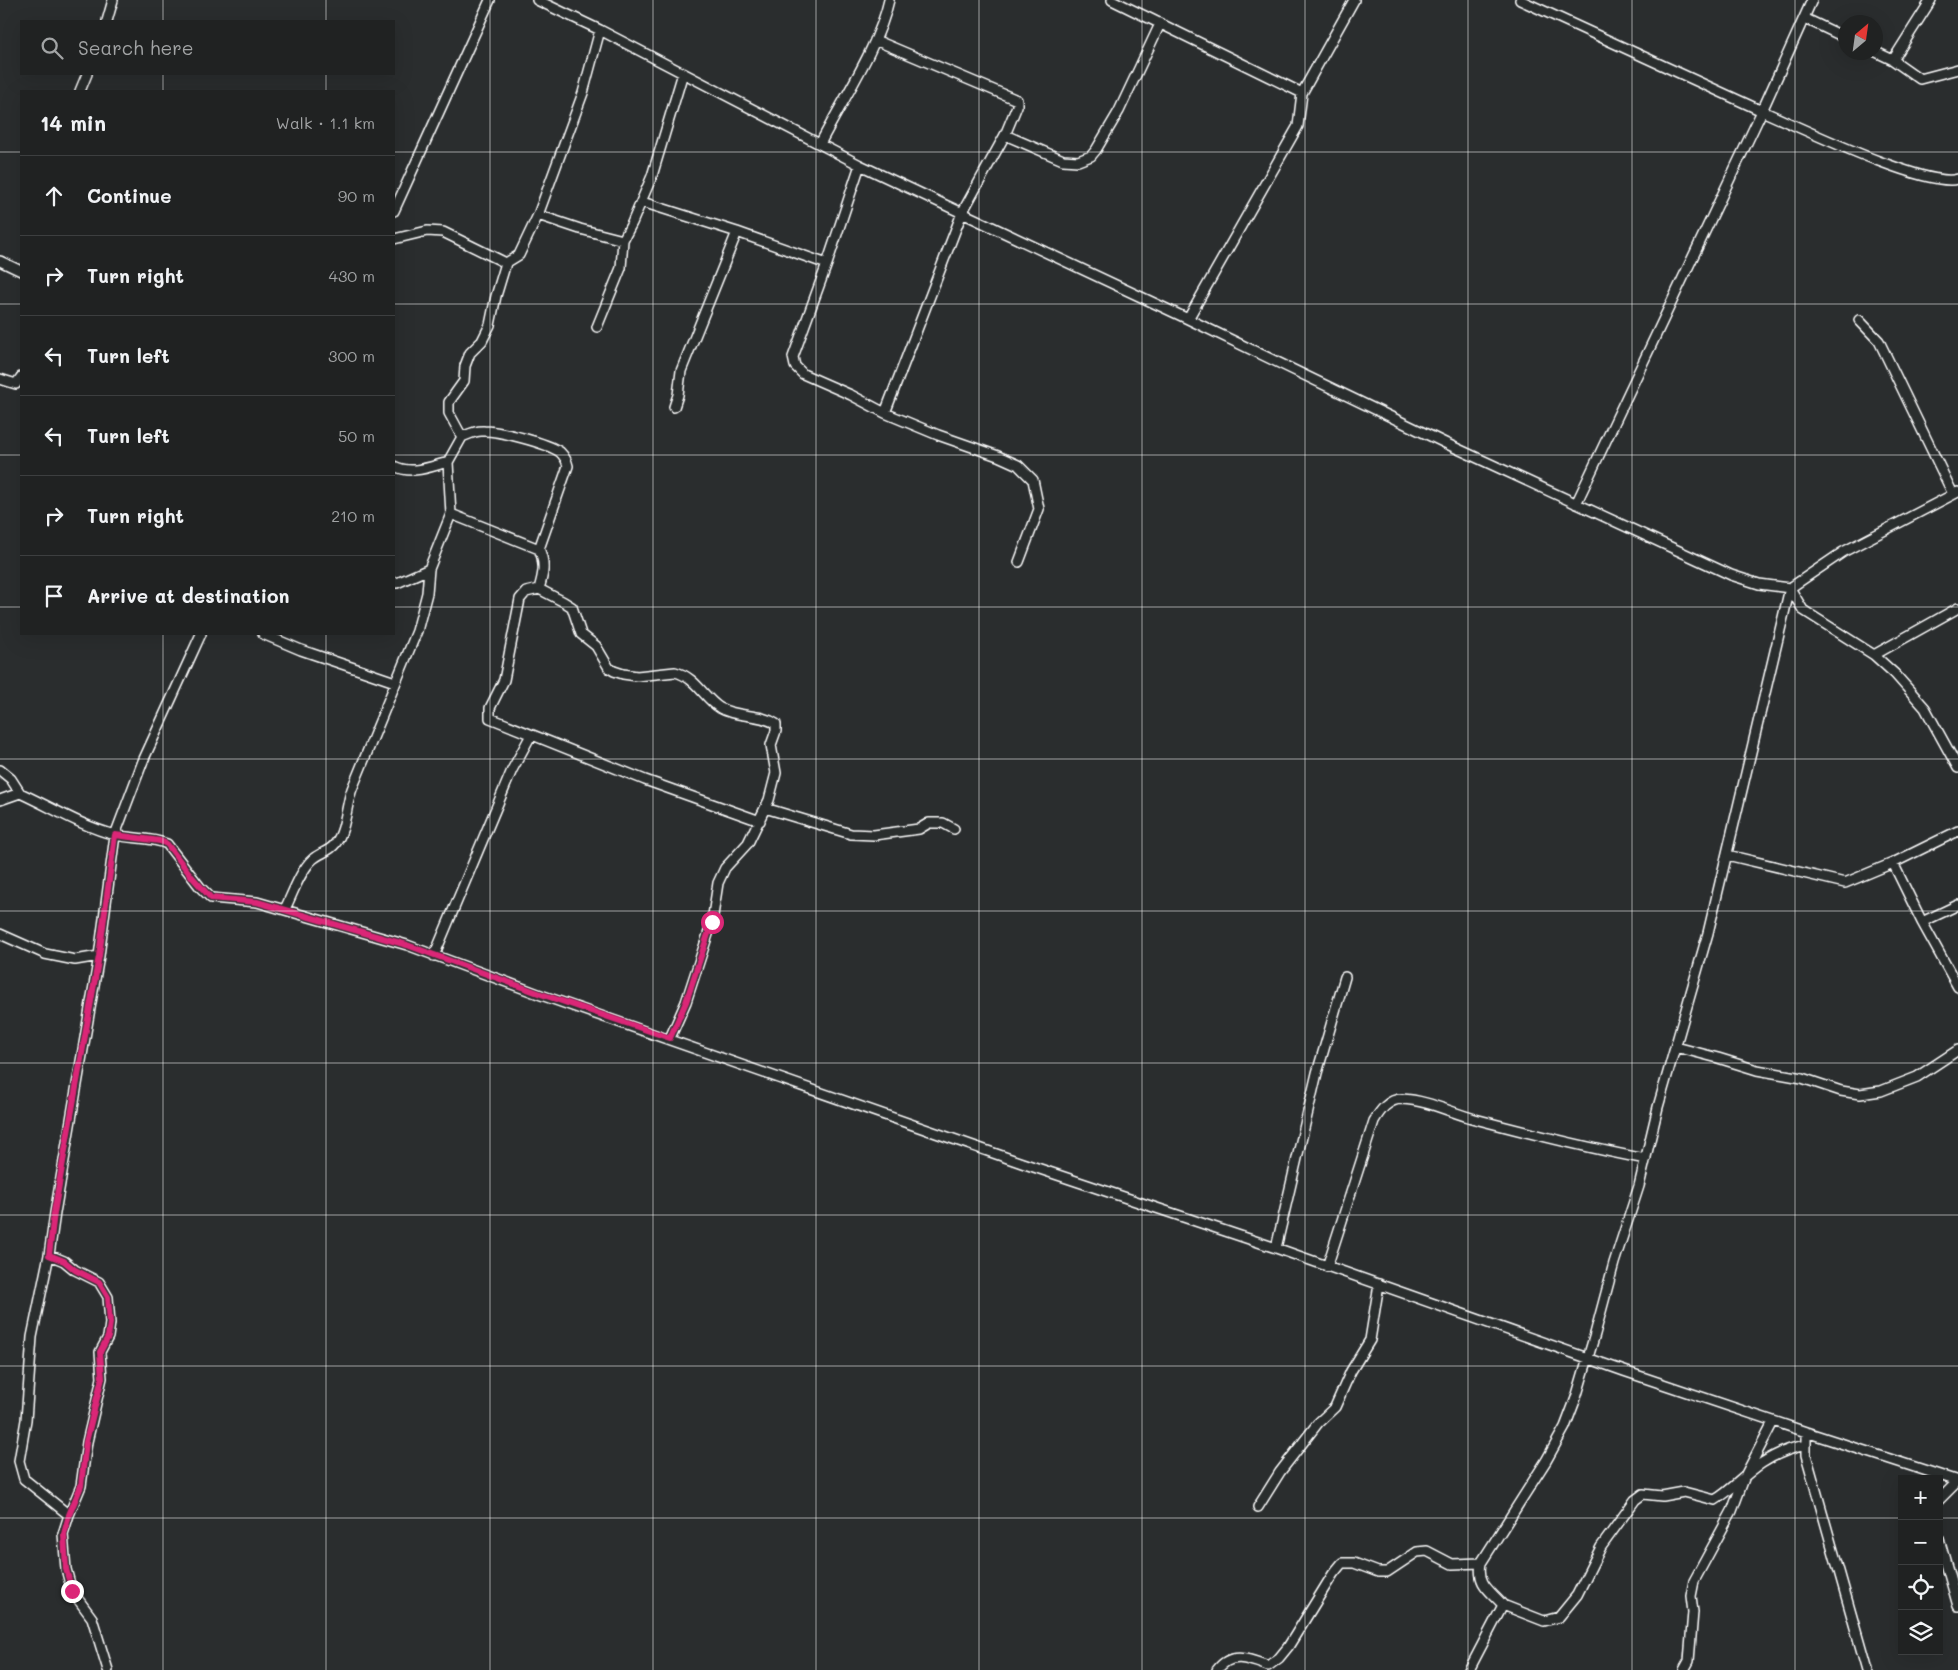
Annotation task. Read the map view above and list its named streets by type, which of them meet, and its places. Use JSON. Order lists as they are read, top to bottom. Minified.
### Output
{"north":"top right","page":{"search":"Search here","heading":["14 min","Walk · 1.1 km"],"list":[["Continue","90 m"],["Turn right","430 m"],["Turn left","300 m"],["Turn left","50 m"],["Turn right","210 m"],"Arrive at destination"],"map_buttons":["+","−"]}}
